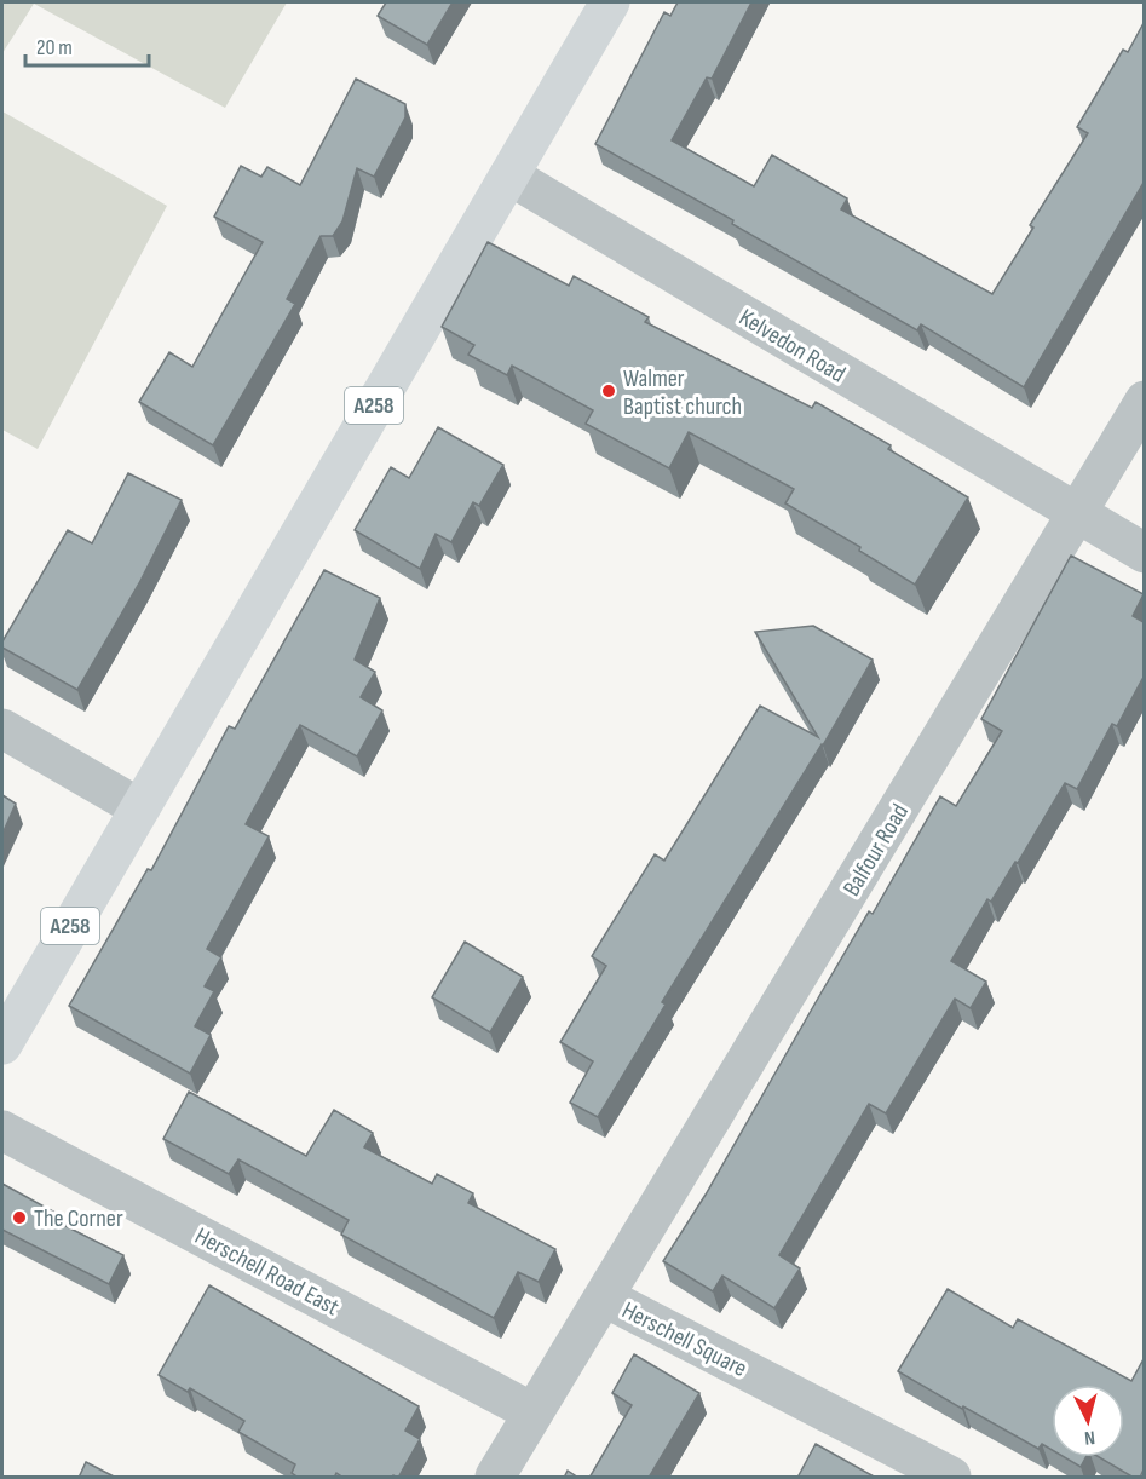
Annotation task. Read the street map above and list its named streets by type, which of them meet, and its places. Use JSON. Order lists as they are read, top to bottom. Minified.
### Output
{"streets":{"main road":["A258"],"street":["Kelvedon Road","Balfour Road","Herschell Road East","Herschell Square"]},"crossings":[["Kelvedon Road","A258"],["Kelvedon Road","Balfour Road"],["Balfour Road","Herschell Square"],["Herschell Road East","Herschell Square"]],"places":["Walmer Baptist church","The Corner"],"scale_bar":"20 m","north":"bottom"}
